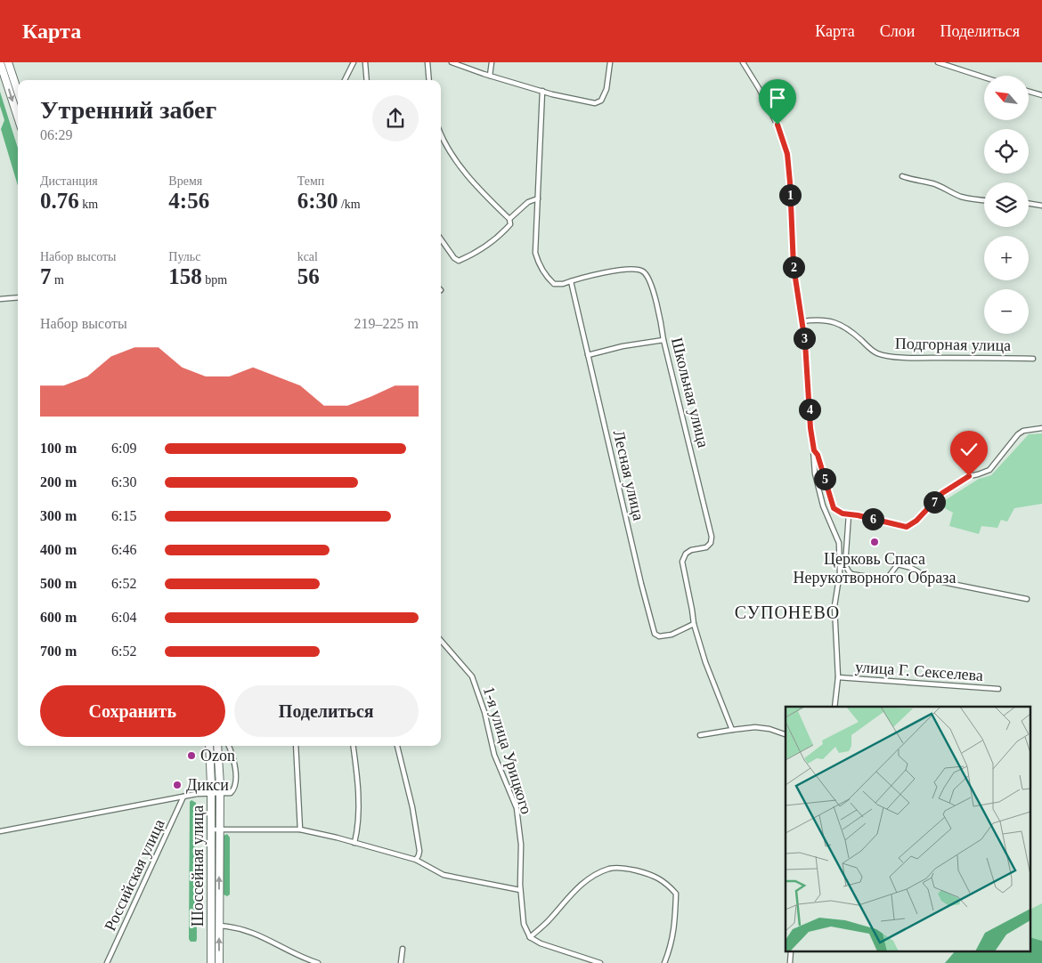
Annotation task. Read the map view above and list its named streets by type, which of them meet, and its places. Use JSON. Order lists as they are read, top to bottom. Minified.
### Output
{"streets":{"main road":["Шоссейная улица"],"street":["Подгорная улица","Школьная улица","Лесная улица","улица Г. Секселева","1-я улица Урицкого","Российская улица"]},"crossings":[["Школьная улица","Лесная улица"]],"districts":["СУПОНЕВО"],"places":["Церковь Спаса Нерукотворного Образа","Ozon","Дикси"],"north":"top left","page":{"header":"Карта","nav":["Карта","Слои","Поделиться"],"map_buttons":["+","−"],"heading":["Утренний забег","06:29"],"stats":[["Дистанция","0.76 km"],["Время","4:56"],["Темп","6:30 /km"],["Набор высоты","7 m"],["Пульс","158 bpm"],["kcal","56"]],"pins":["1","2","3","4","5","7","6"],"chart":["Набор высоты","219–225 m"],"list":[{"name":"100 m","note":"6:09"},{"name":"200 m","note":"6:30"},{"name":"300 m","note":"6:15"},{"name":"400 m","note":"6:46"},{"name":"500 m","note":"6:52"},{"name":"600 m","note":"6:04"},{"name":"700 m","note":"6:52"}],"buttons":["Сохранить","Поделиться"]}}
